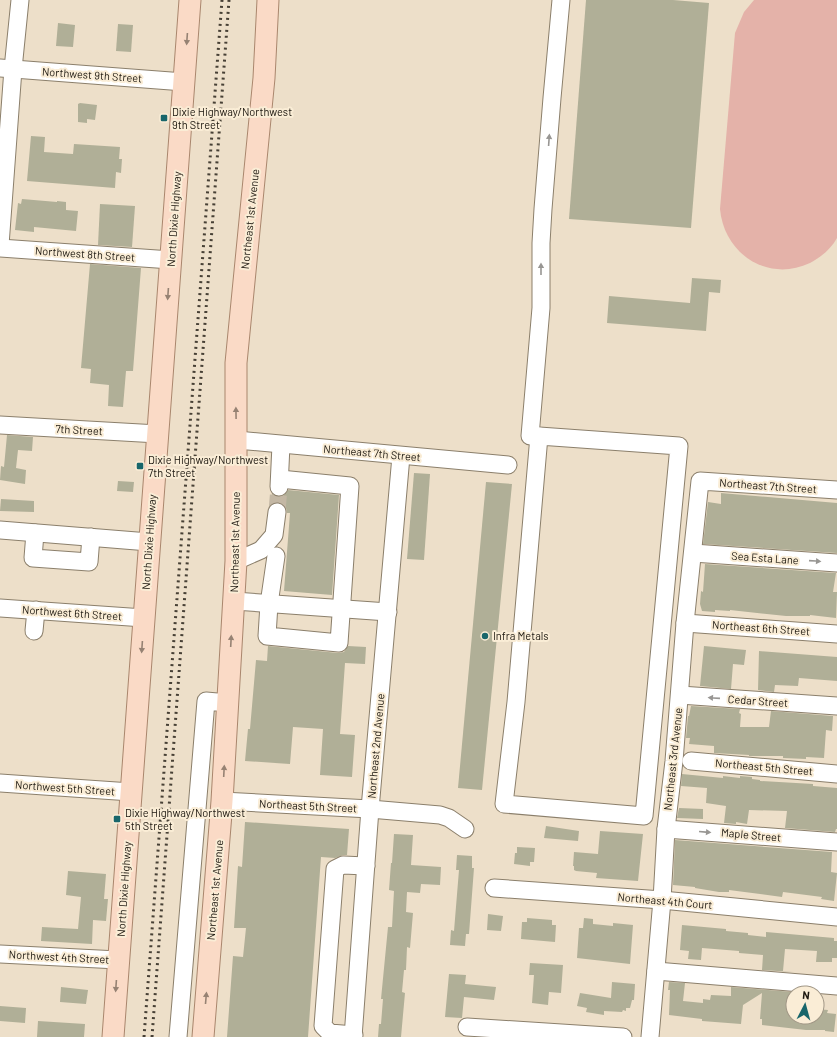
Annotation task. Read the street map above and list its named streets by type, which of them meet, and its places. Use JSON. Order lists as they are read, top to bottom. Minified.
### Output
{"streets":{"main road":["North Dixie Highway","Northeast 1st Avenue"],"street":["Northwest 9th Street","Northwest 8th Street","7th Street","Northeast 7th Street","Sea Esta Lane","Northwest 6th Street","Northeast 6th Street","Cedar Street","Northeast 2nd Avenue","Northeast 3rd Avenue","Northeast 5th Street","Northwest 5th Street","Maple Street","Northeast 4th Court","Northwest 4th Street"]},"crossings":[["Northwest 9th Street","North Dixie Highway"],["North Dixie Highway","Northwest 8th Street"],["North Dixie Highway","7th Street"],["North Dixie Highway","Northwest 6th Street"],["North Dixie Highway","Northwest 5th Street"],["North Dixie Highway","Northwest 4th Street"],["Northeast 1st Avenue","Northeast 7th Street"],["Northeast 1st Avenue","Northeast 5th Street"],["Northeast 7th Street","Northeast 2nd Avenue"],["Northeast 7th Street","Northeast 3rd Avenue"],["Sea Esta Lane","Northeast 3rd Avenue"],["Northeast 6th Street","Northeast 3rd Avenue"],["Cedar Street","Northeast 3rd Avenue"],["Northeast 2nd Avenue","Northeast 5th Street"],["Northeast 3rd Avenue","Maple Street"],["Northeast 3rd Avenue","Northeast 4th Court"]],"one_way":["North Dixie Highway","Northeast 1st Avenue","Sea Esta Lane","Cedar Street"],"places":{"transit":["Dixie Highway/Northwest 9th Street","Dixie Highway/Northwest 7th Street","Dixie Highway/Northwest 5th Street"],"other":["Infra Metals"]},"north":"top"}
